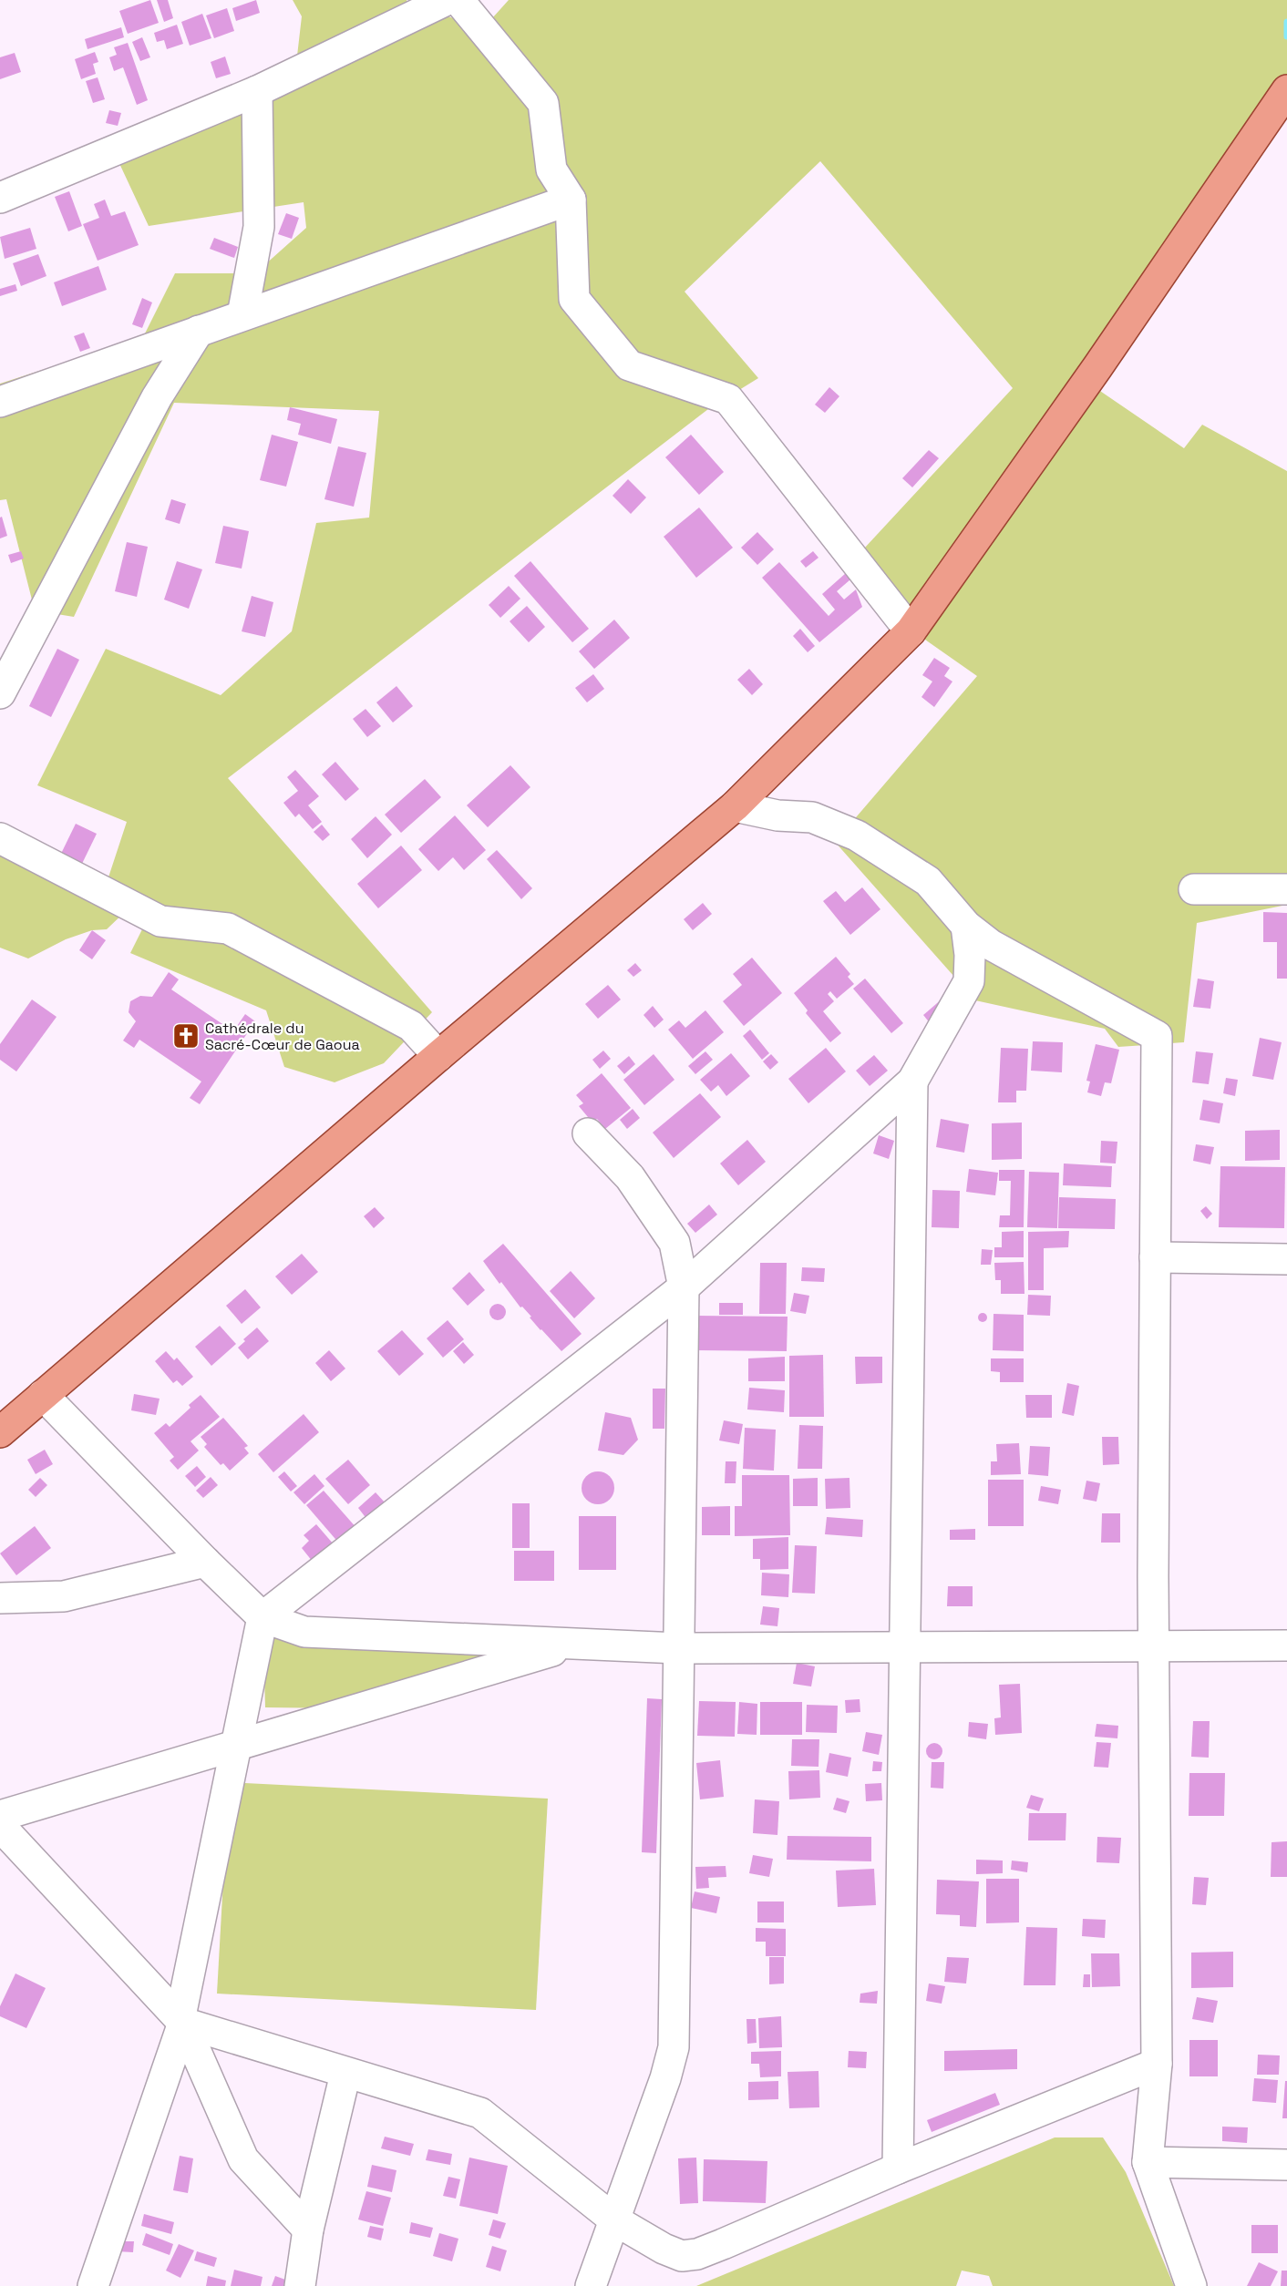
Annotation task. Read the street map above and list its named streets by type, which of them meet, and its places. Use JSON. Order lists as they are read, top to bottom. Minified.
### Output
{"places":{"church":["Cathédrale du Sacré-Cœur de Gaoua"]}}
